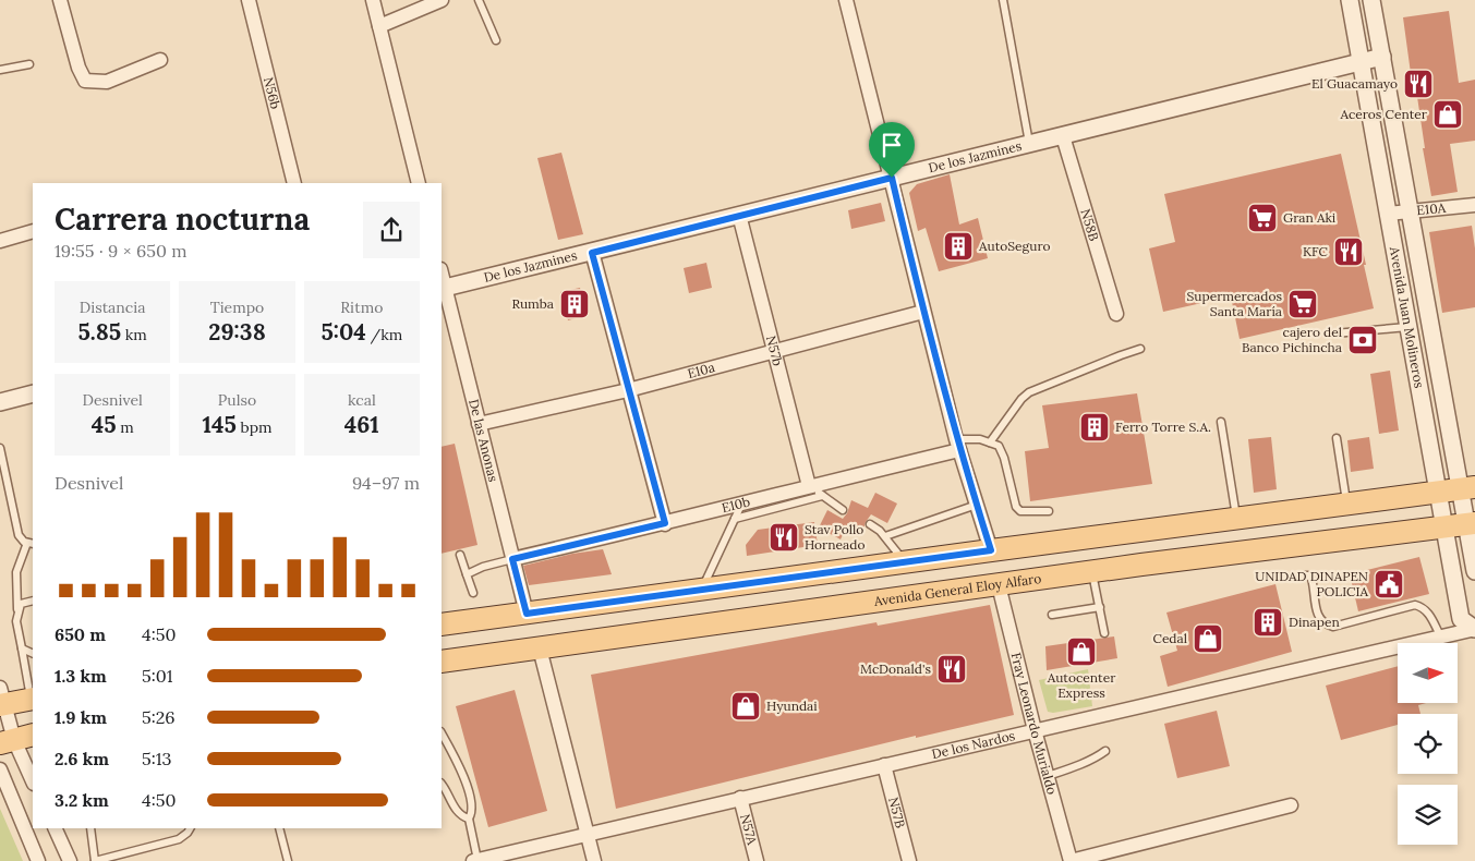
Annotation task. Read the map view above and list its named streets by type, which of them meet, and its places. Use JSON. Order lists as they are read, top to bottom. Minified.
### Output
{"streets":{"main road":["Avenida General Eloy Alfaro"],"street":["N56b","De los Jazmines","E10A","N58B","Avenida Juan Molineros","N57b","E10a","De las Anonas","E10b","Fray Leonardo Murialdo","De los Nardos","N57B","N57A"]},"crossings":[["De los Jazmines","N58B"],["De los Jazmines","Avenida Juan Molineros"],["De los Jazmines","N57b"],["De los Jazmines","De las Anonas"],["E10A","Avenida Juan Molineros"],["Avenida Juan Molineros","Avenida General Eloy Alfaro"],["Avenida Juan Molineros","De los Nardos"],["N57b","E10a"],["N57b","E10b"],["E10a","De las Anonas"],["De las Anonas","E10b"],["Avenida General Eloy Alfaro","Fray Leonardo Murialdo"],["Fray Leonardo Murialdo","De los Nardos"],["De los Nardos","N57B"],["De los Nardos","N57A"]],"places":{"restaurant":["El Guacamayo","KFC","Stav Pollo Horneado","McDonald's"],"shop":["Aceros Center","Cedal","Autocenter Express","Hyundai"],"supermarket":["Gran Aki","Supermercados Santa María"],"building":["AutoSeguro","Rumba","Ferro Torre S.A.","Dinapen"],"bank":["cajero del Banco Pichincha"],"public building":["UNIDAD DINAPEN POLICIA"]},"north":"right","page":{"heading":["Carrera nocturna","19:55 · 9 × 650 m"],"stats":[["Distancia","5.85 km"],["Tiempo","29:38"],["Ritmo","5:04 /km"],["Desnivel","45 m"],["Pulso","145 bpm"],["kcal","461"]],"chart":["Desnivel","94–97 m"],"list":[{"name":"650 m","note":"4:50"},{"name":"1.3 km","note":"5:01"},{"name":"1.9 km","note":"5:26"},{"name":"2.6 km","note":"5:13"},{"name":"3.2 km","note":"4:50"}]}}
